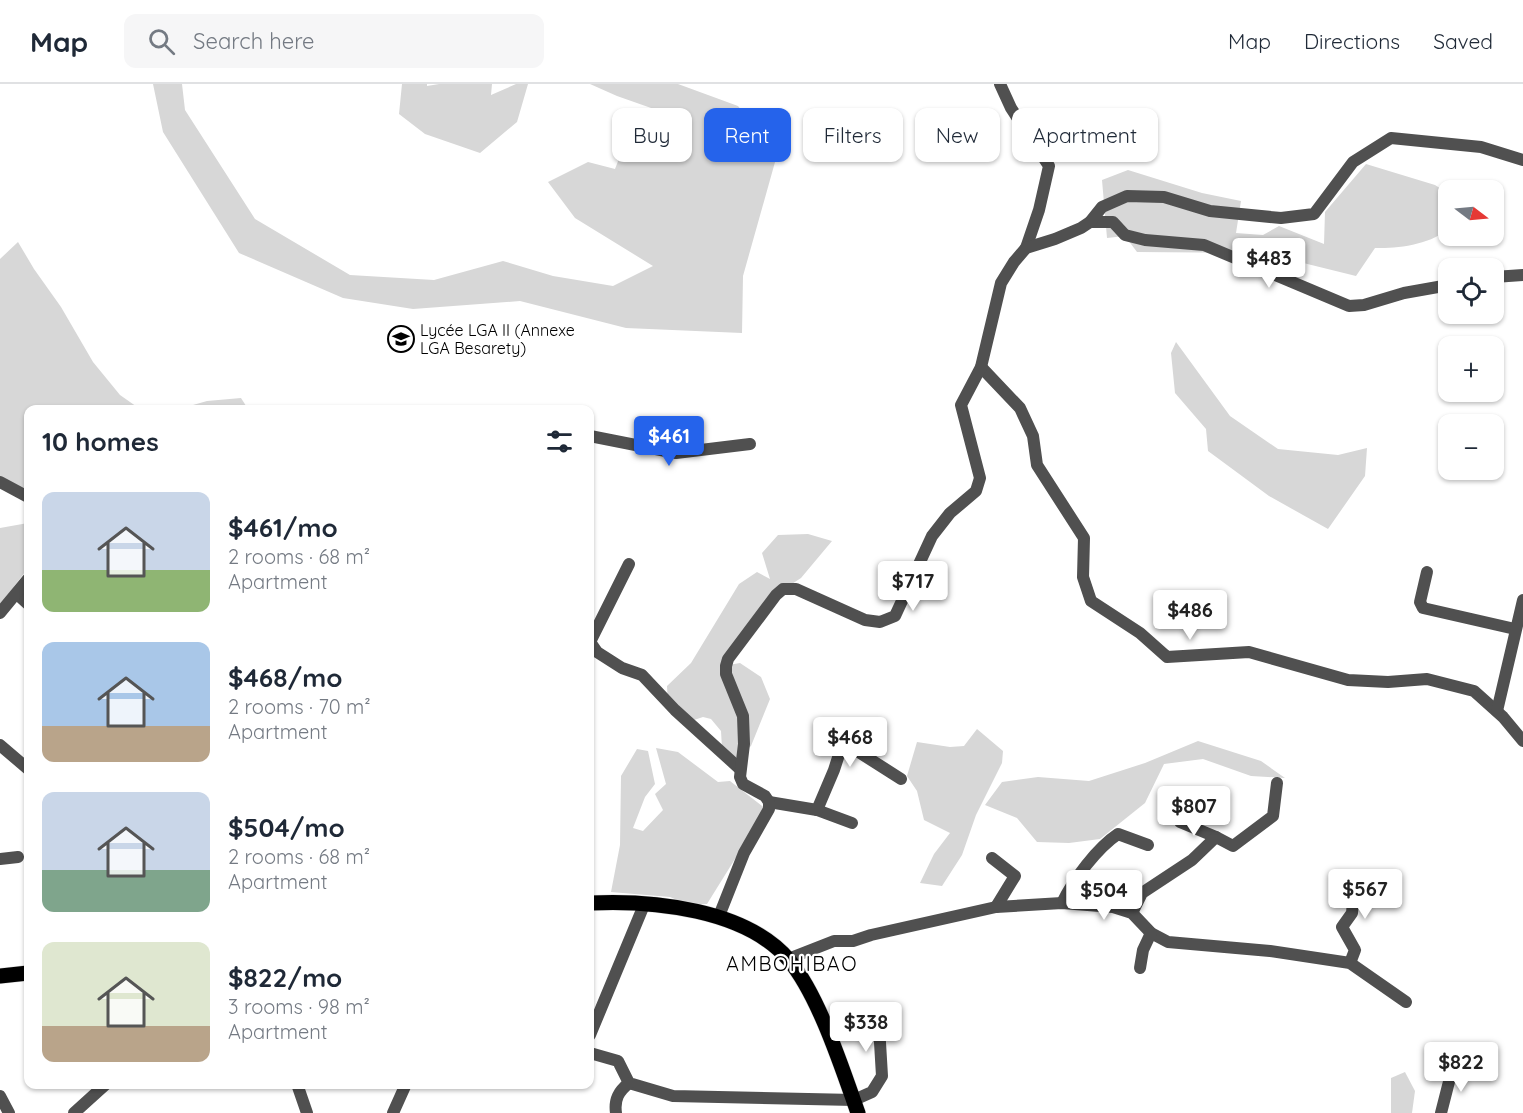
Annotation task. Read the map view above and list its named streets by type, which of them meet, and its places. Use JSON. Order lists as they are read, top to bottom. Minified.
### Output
{"districts":["AMBOHIBAO"],"places":{"school or university":["Lycée LGA II (Annexe LGA Besarety)"]},"north":"right","page":{"header":"Map","search":"Search here","nav":["Map","Directions","Saved"],"chip":["Buy","Rent","Filters","New","Apartment"],"map_buttons":["+","−"],"price":["$483","$461","$717","$486","$468","$807","$567","$504","$338","$822"],"heading":"10 homes","list":[{"name":"$461/mo","note":"2 rooms · 68 m² · Apartment"},{"name":"$468/mo","note":"2 rooms · 70 m² · Apartment"},{"name":"$504/mo","note":"2 rooms · 68 m² · Apartment"},{"name":"$822/mo","note":"3 rooms · 98 m² · Apartment"}]}}
